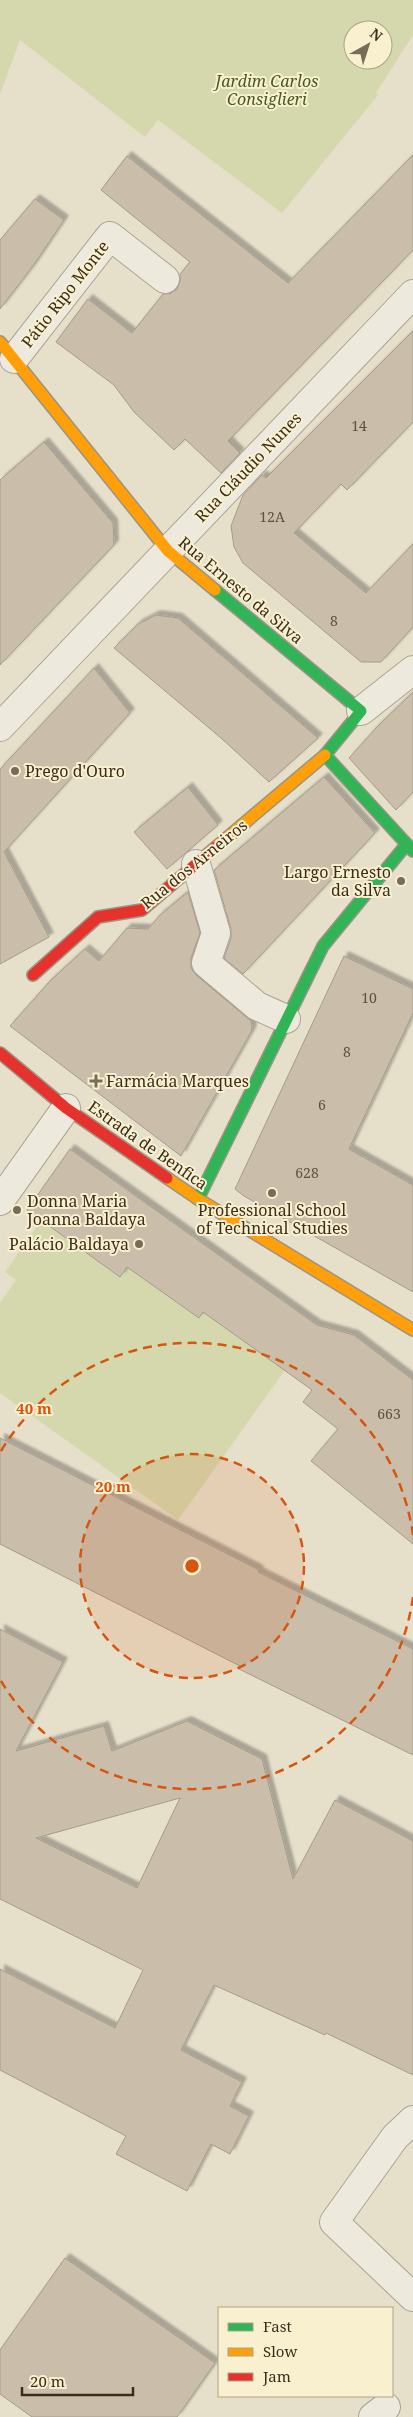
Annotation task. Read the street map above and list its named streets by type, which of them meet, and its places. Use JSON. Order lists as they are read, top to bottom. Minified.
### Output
{"streets":{"street":["Pátio Ripo Monte","Rua Cláudio Nunes","Rua Ernesto da Silva","Rua dos Arneiros","Estrada de Benfica"]},"crossings":[["Pátio Ripo Monte","Rua Ernesto da Silva"],["Rua Cláudio Nunes","Rua Ernesto da Silva"]],"parks":["Jardim Carlos Consiglieri"],"places":{"other":["Prego d'Ouro","Largo Ernesto da Silva","Professional School of Technical Studies","Donna Maria Joanna Baldaya","Palácio Baldaya"],"health":["Farmácia Marques"]},"house_numbers":["14","12A","8","10","8","6","628","663"],"legend":["Fast","Slow","Jam"],"scale_bar":"20 m","north":"top right","rings":["40 m","20 m"]}
